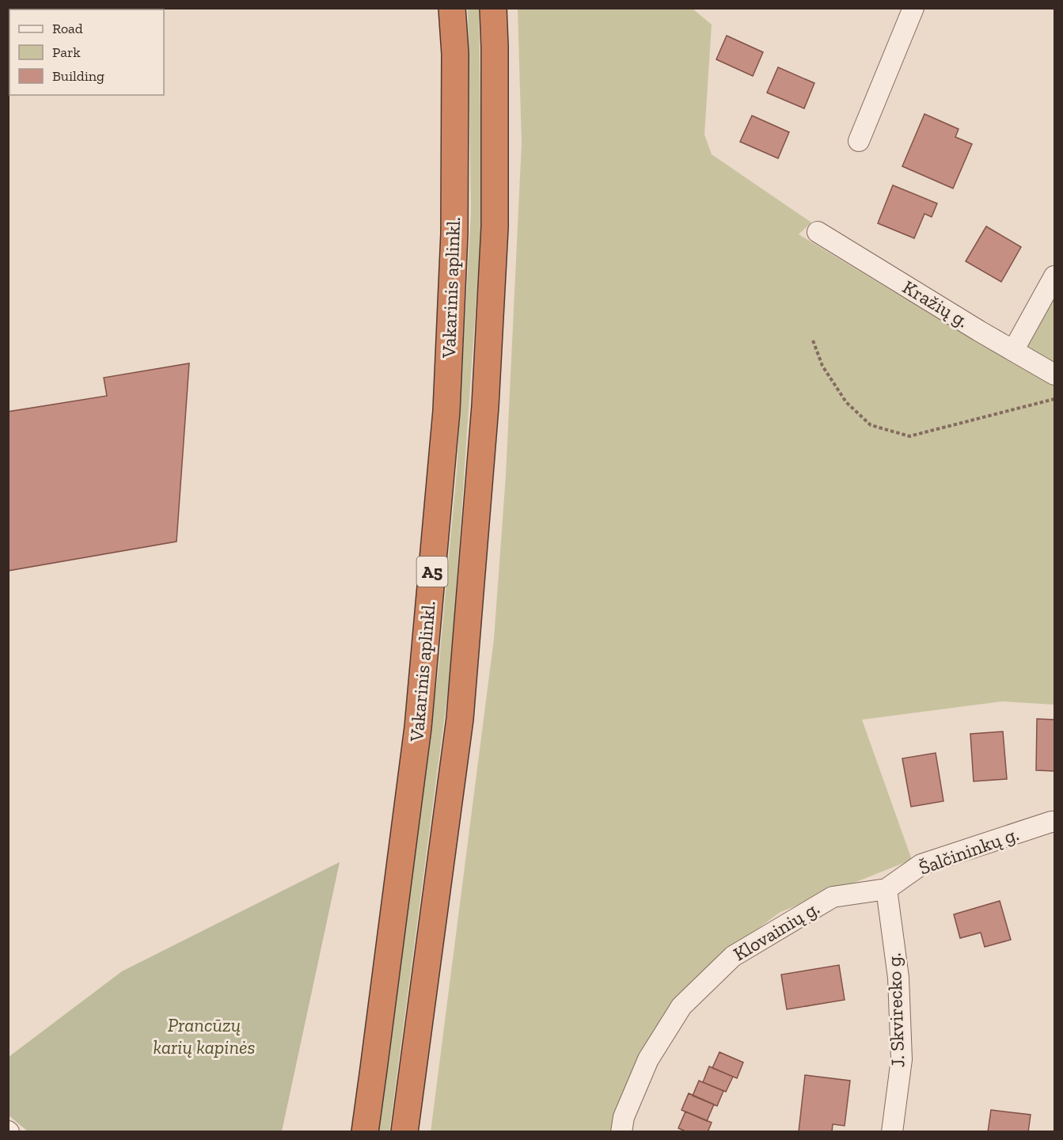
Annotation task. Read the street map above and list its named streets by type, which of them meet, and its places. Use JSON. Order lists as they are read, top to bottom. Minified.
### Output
{"streets":{"highway":["Vakarinis aplinkl.","A5"],"street":["Kražių g.","Šalčininkų g.","Klovainių g.","J. Skvirecko g."]},"crossings":[["Šalčininkų g.","Klovainių g."],["Šalčininkų g.","J. Skvirecko g."],["Klovainių g.","J. Skvirecko g."]],"parks":["Prancūzų karių kapinės"],"legend":["Road","Park","Building"]}
